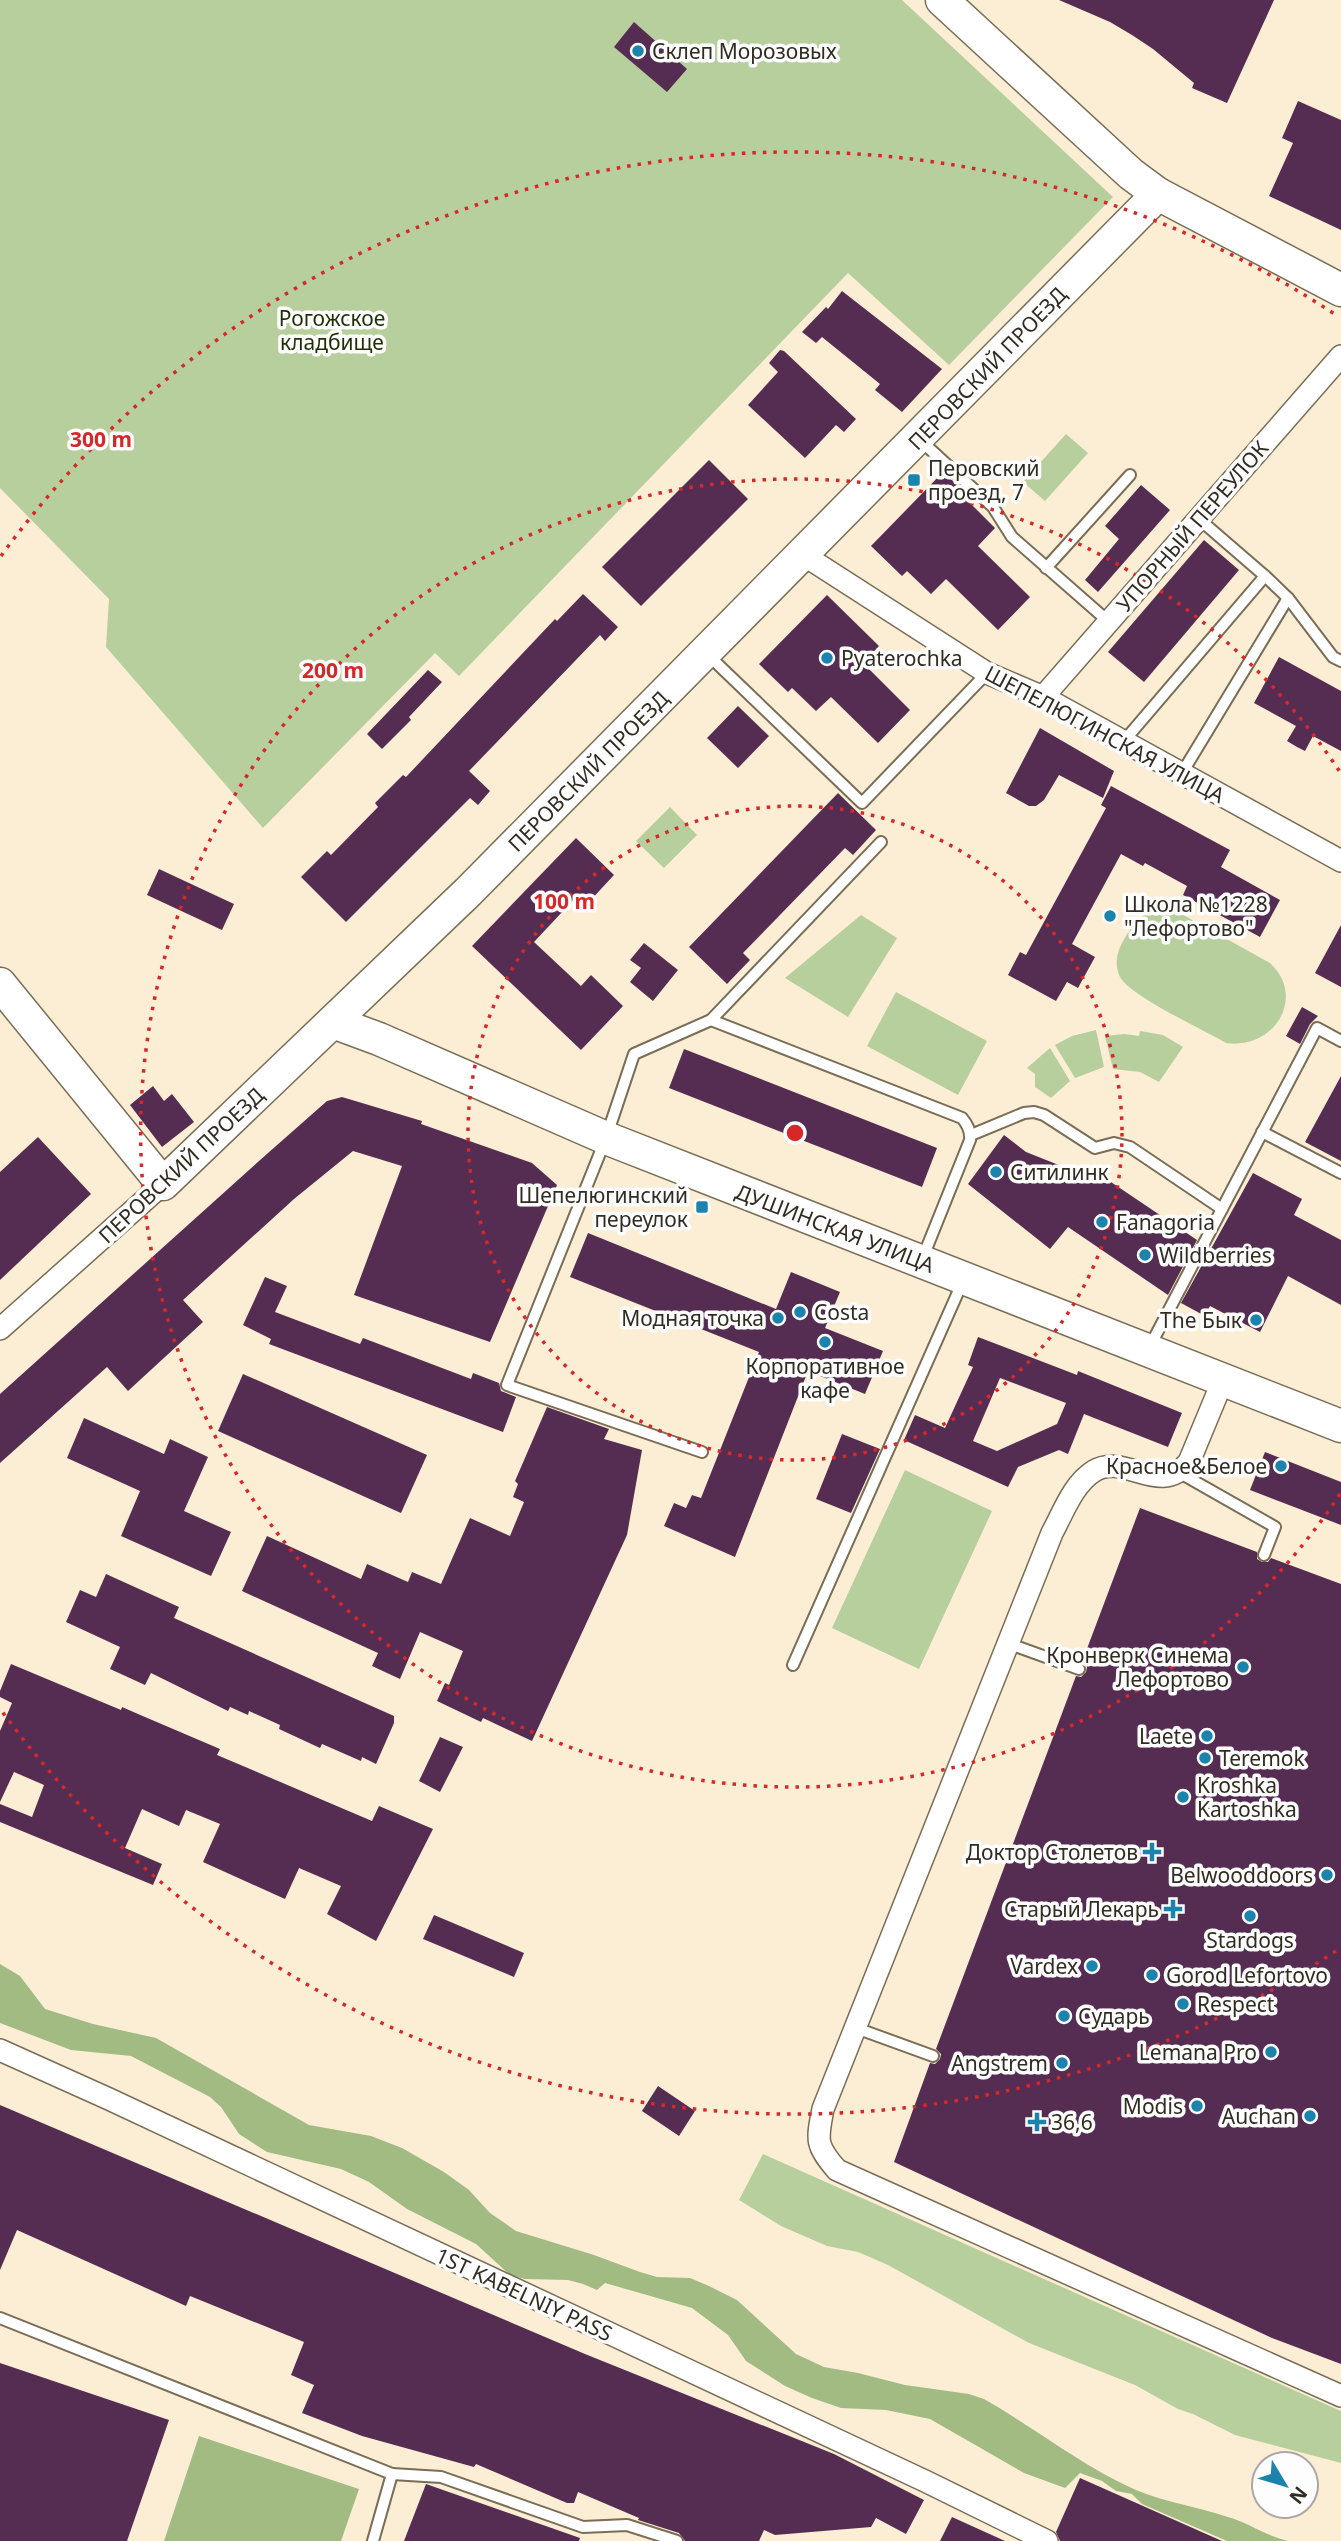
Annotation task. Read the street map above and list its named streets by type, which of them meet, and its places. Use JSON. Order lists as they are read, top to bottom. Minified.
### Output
{"streets":{"street":["ПЕРОВСКИЙ ПРОЕЗД","УПОРНЫЙ ПЕРЕУЛОК","ШЕПЕЛЮГИНСКАЯ УЛИЦА","ДУШИНСКАЯ УЛИЦА","1ST KABELNIY PASS"]},"crossings":[["ПЕРОВСКИЙ ПРОЕЗД","ШЕПЕЛЮГИНСКАЯ УЛИЦА"],["ПЕРОВСКИЙ ПРОЕЗД","ДУШИНСКАЯ УЛИЦА"],["УПОРНЫЙ ПЕРЕУЛОК","ШЕПЕЛЮГИНСКАЯ УЛИЦА"]],"parks":["Рогожское кладбище"],"places":{"other":["Склеп Морозовых","Pyaterochka","Школа №1228 \"Лефортово\"","Ситилинк","Fanagoria","Wildberries","Costa","Модная точка","The Бык","Корпоративное кафе","Красное&Белое","Кронверк Синема Лефортово","Laete","Teremok","Kroshka Kartoshka","Belwooddoors","Stardogs","Vardex","Gorod Lefortovo","Respect","Сударь","Lemana Pro","Angstrem","Modis","Auchan"],"transit":["Перовский проезд, 7","Шепелюгинский переулок"],"health":["Доктор Столетов","Старый Лекарь","36,6"]},"north":"bottom right","rings":["300 m","200 m","100 m"]}
